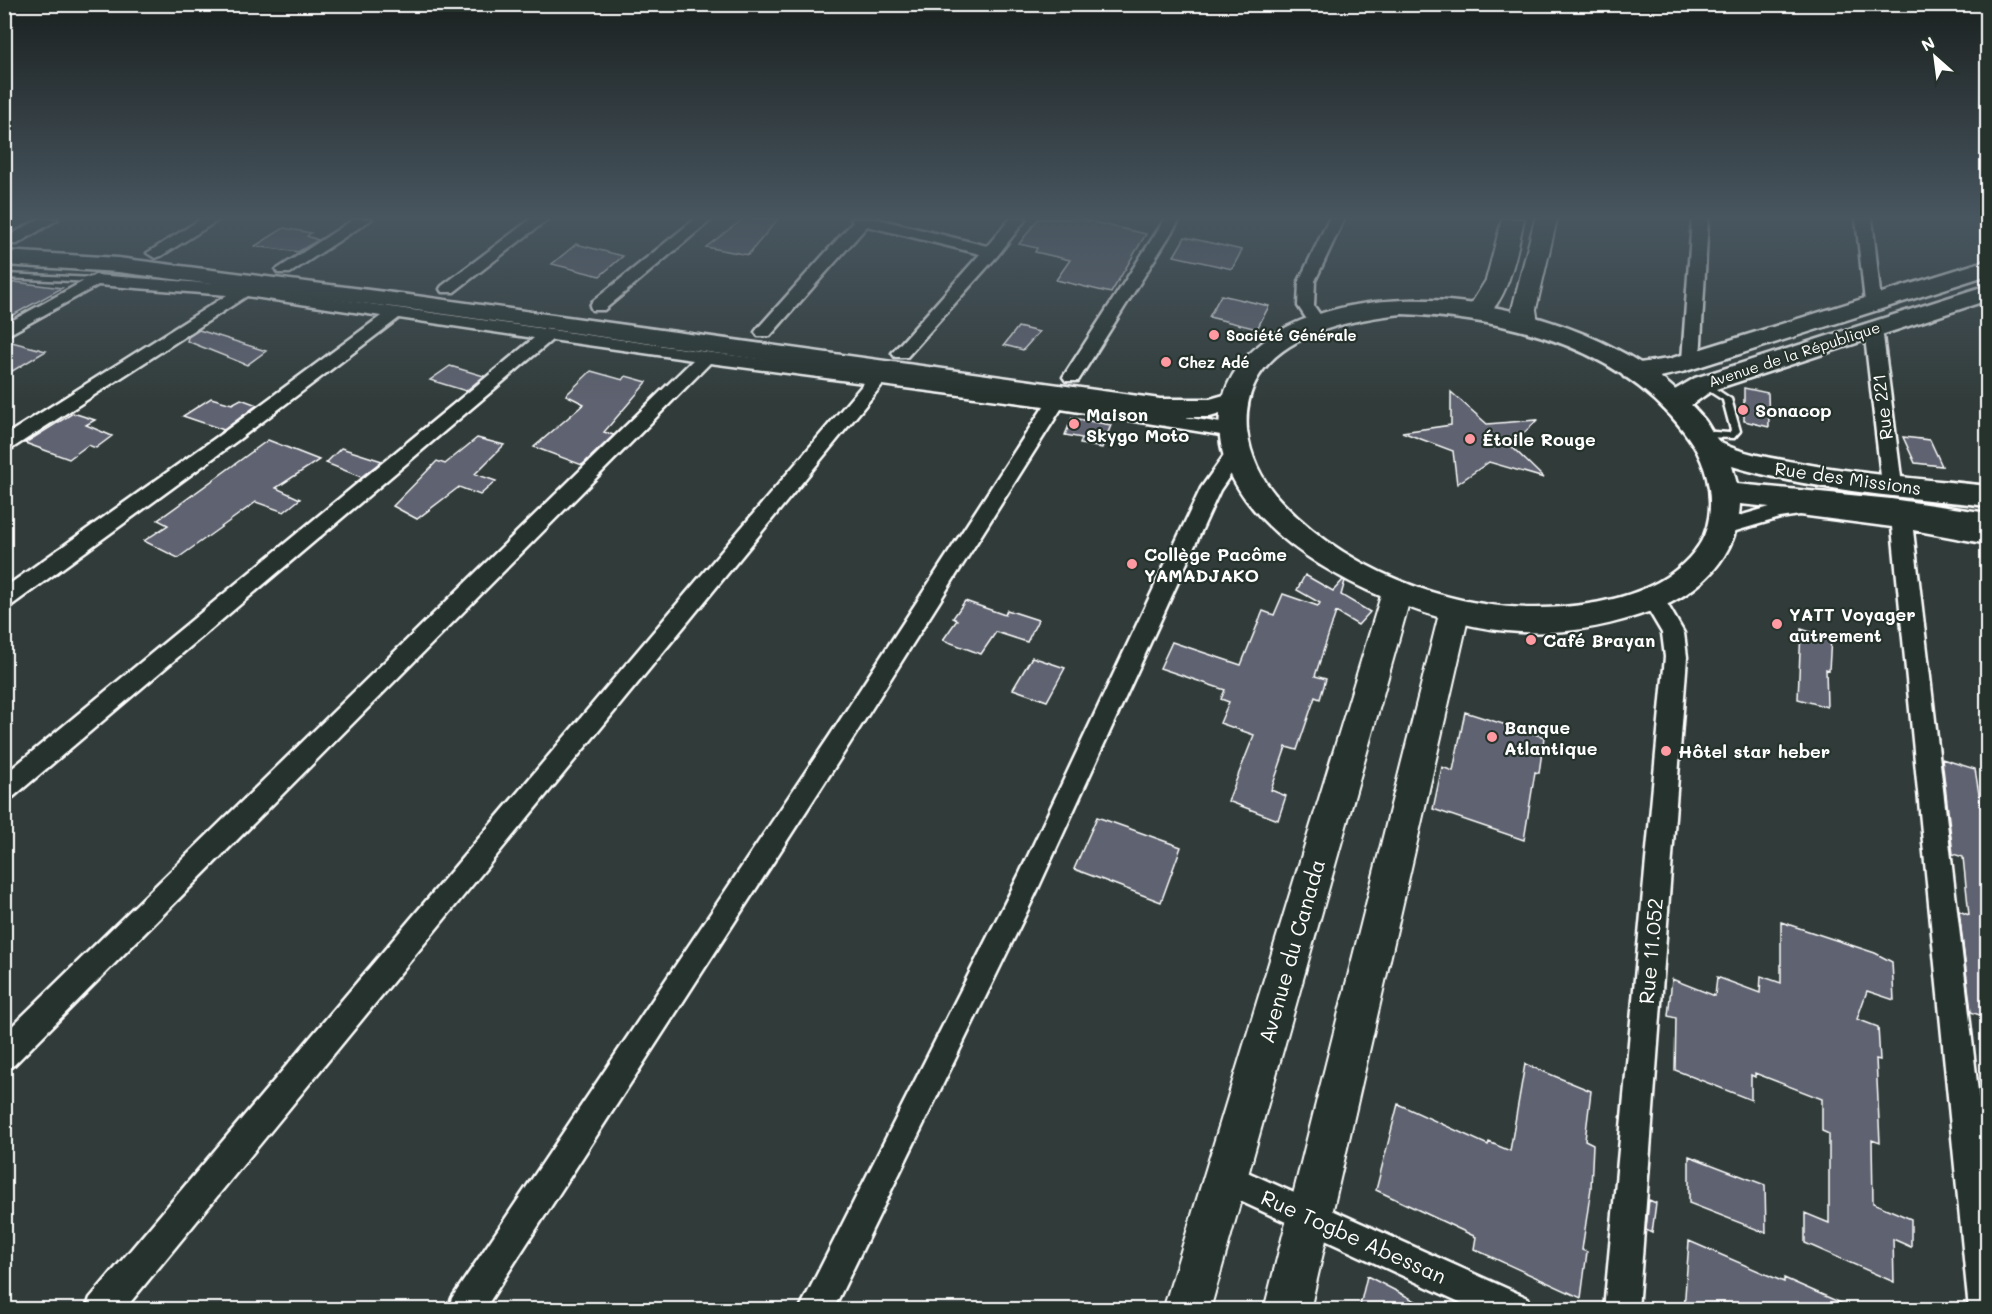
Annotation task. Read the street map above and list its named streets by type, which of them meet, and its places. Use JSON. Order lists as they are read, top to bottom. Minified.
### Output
{"streets":{"main road":["Avenue de la République","Rue des Missions","Avenue du Canada"],"street":["Rue 221","Rue 11.052","Rue Togbe Abessan"]},"crossings":[["Avenue de la République","Rue 221"],["Rue 221","Rue des Missions"],["Avenue du Canada","Rue Togbe Abessan"]],"places":["Société Générale","Chez Adé","Sonacop","Maison Skygo Moto","Étoile Rouge","Collège Pacôme YAMADJAKO","YATT Voyager autrement","Café Brayan","Banque Atlantique","Hôtel star heber"],"north":"top left"}
